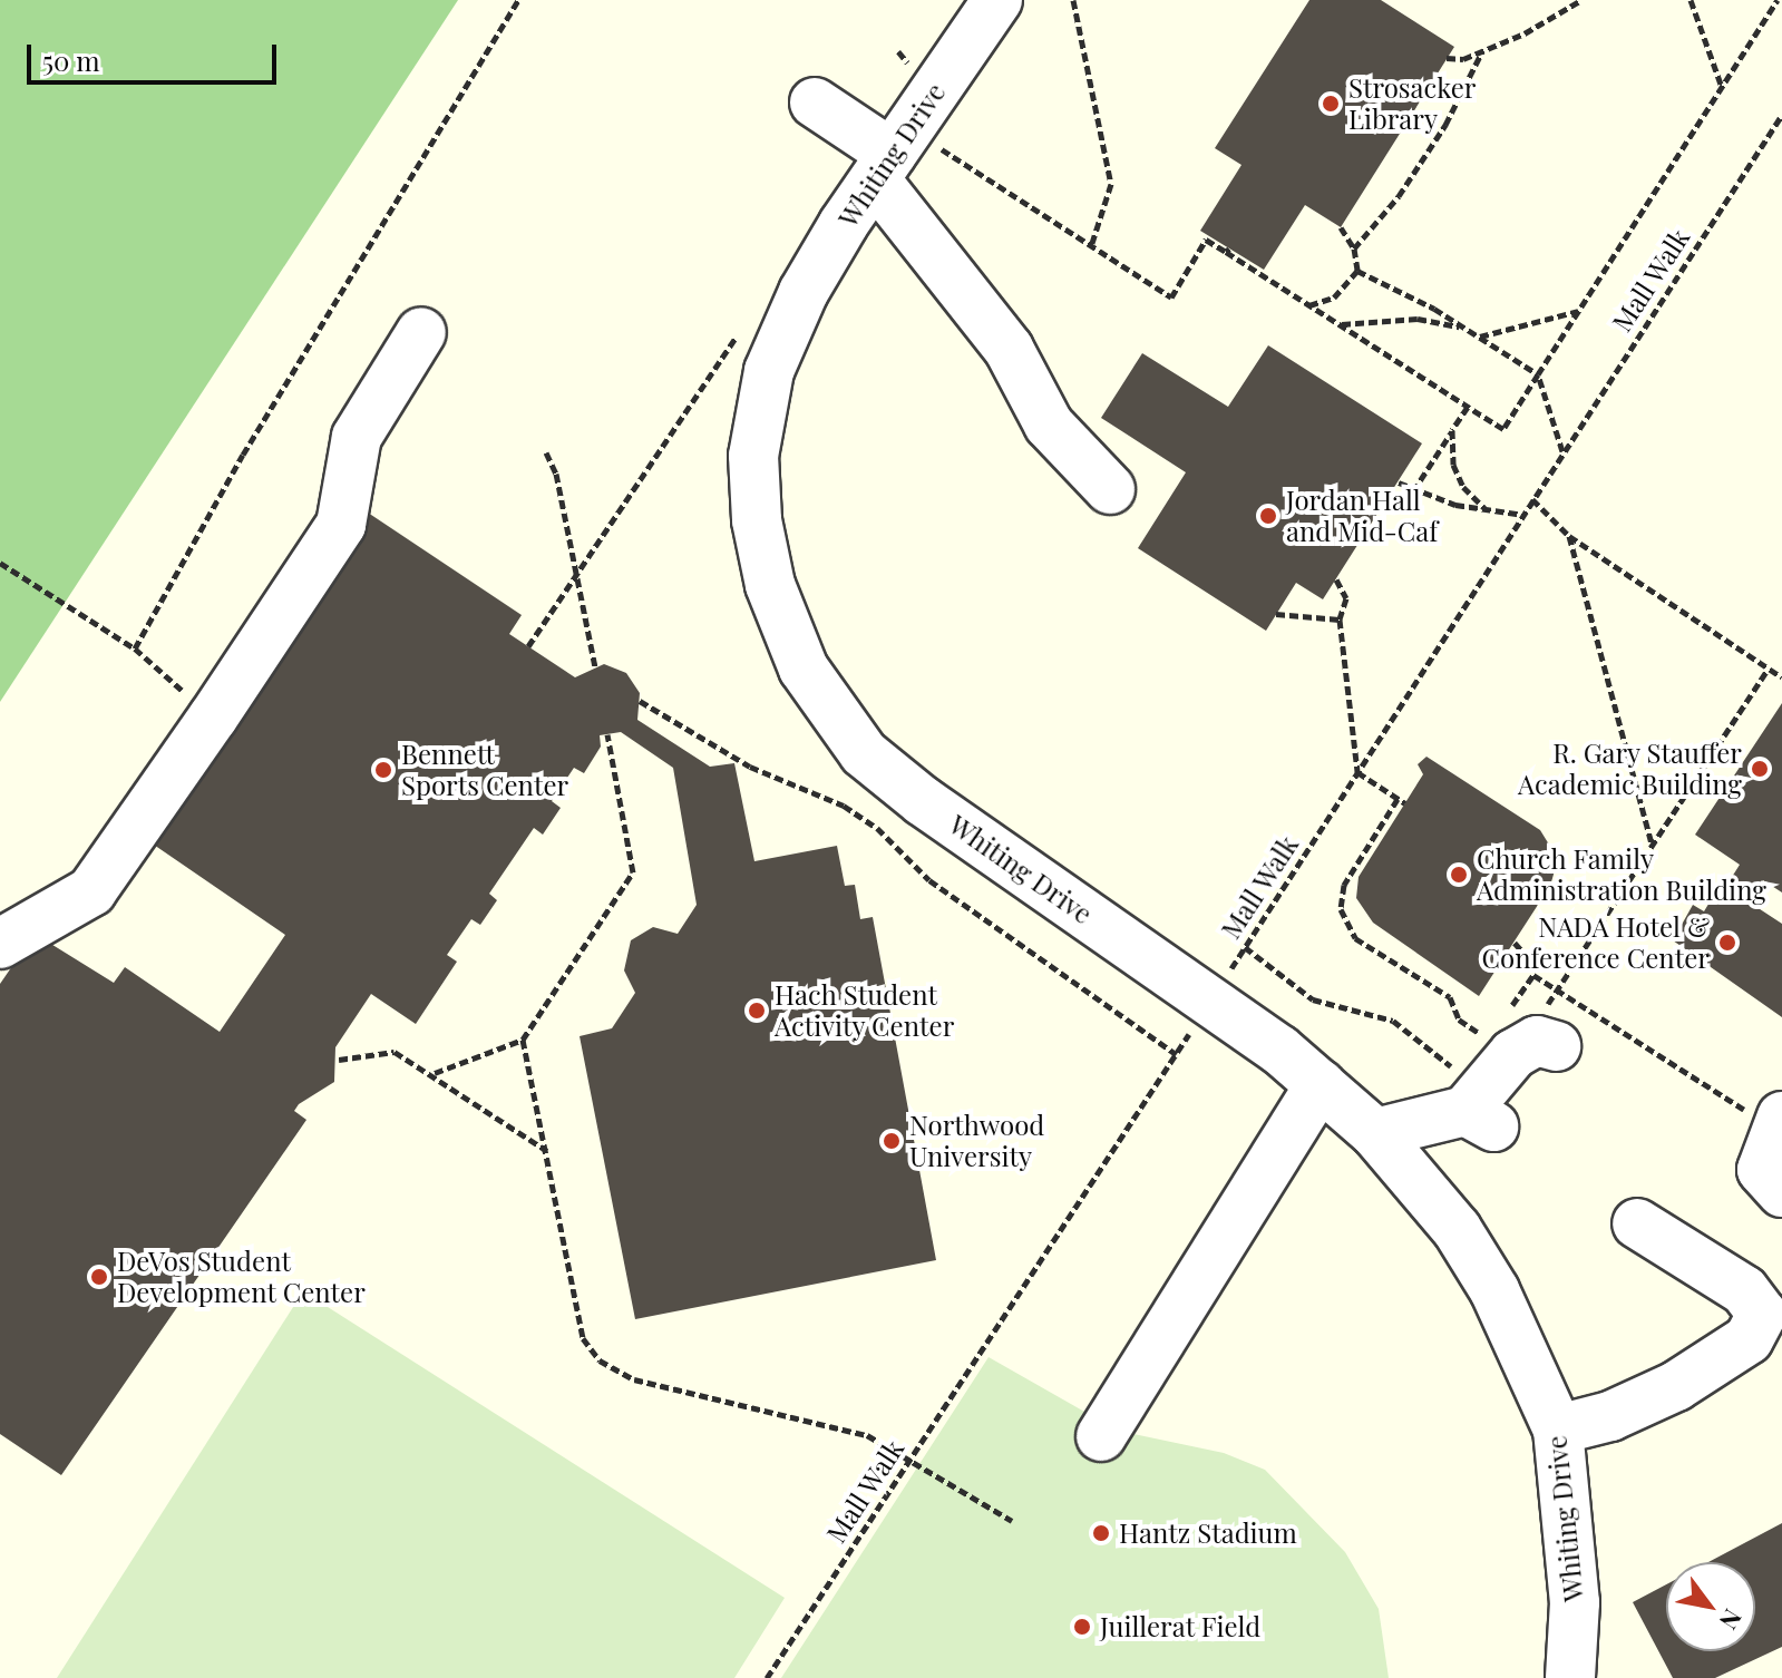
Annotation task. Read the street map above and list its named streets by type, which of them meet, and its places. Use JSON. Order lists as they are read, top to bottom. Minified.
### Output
{"streets":{"street":["Whiting Drive"],"path":["Mall Walk"]},"crossings":[["Whiting Drive","Mall Walk"]],"places":["Strosacker Library","Jordan Hall and Mid-Caf","R. Gary Stauffer Academic Building","Bennett Sports Center","Church Family Administration Building","NADA Hotel & Conference Center","Hach Student Activity Center","Northwood University","DeVos Student Development Center","Hantz Stadium","Juillerat Field"],"scale_bar":"50 m","north":"bottom right"}
